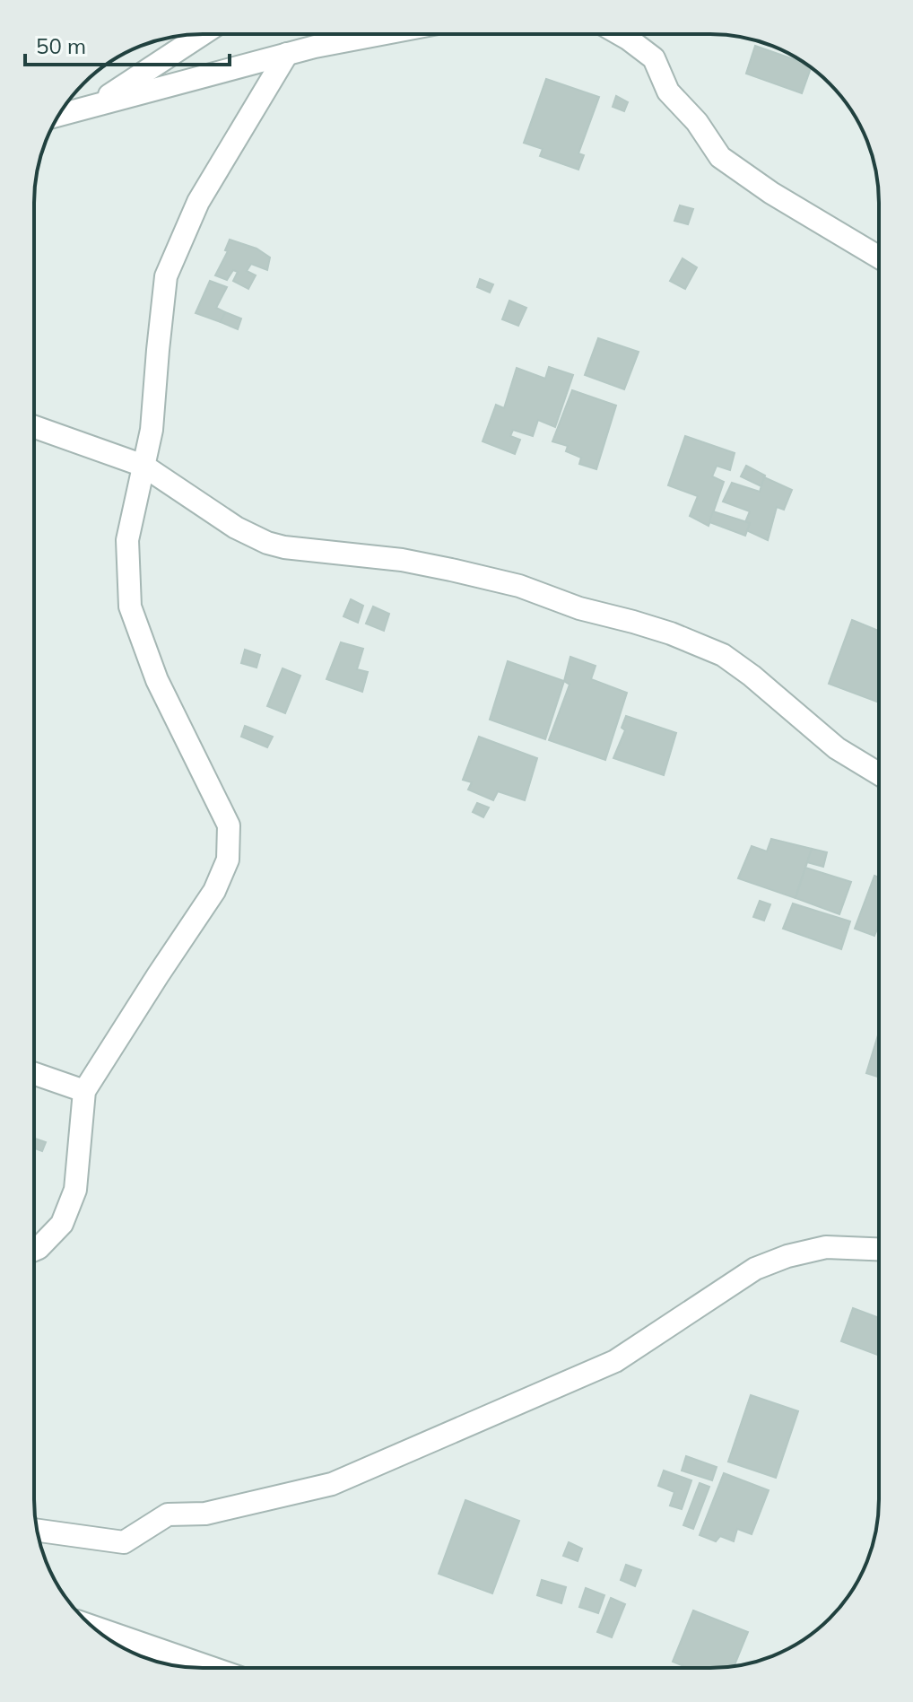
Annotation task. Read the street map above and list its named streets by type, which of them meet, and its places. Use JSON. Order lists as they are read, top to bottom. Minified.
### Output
{"scale_bar":"50 m"}
